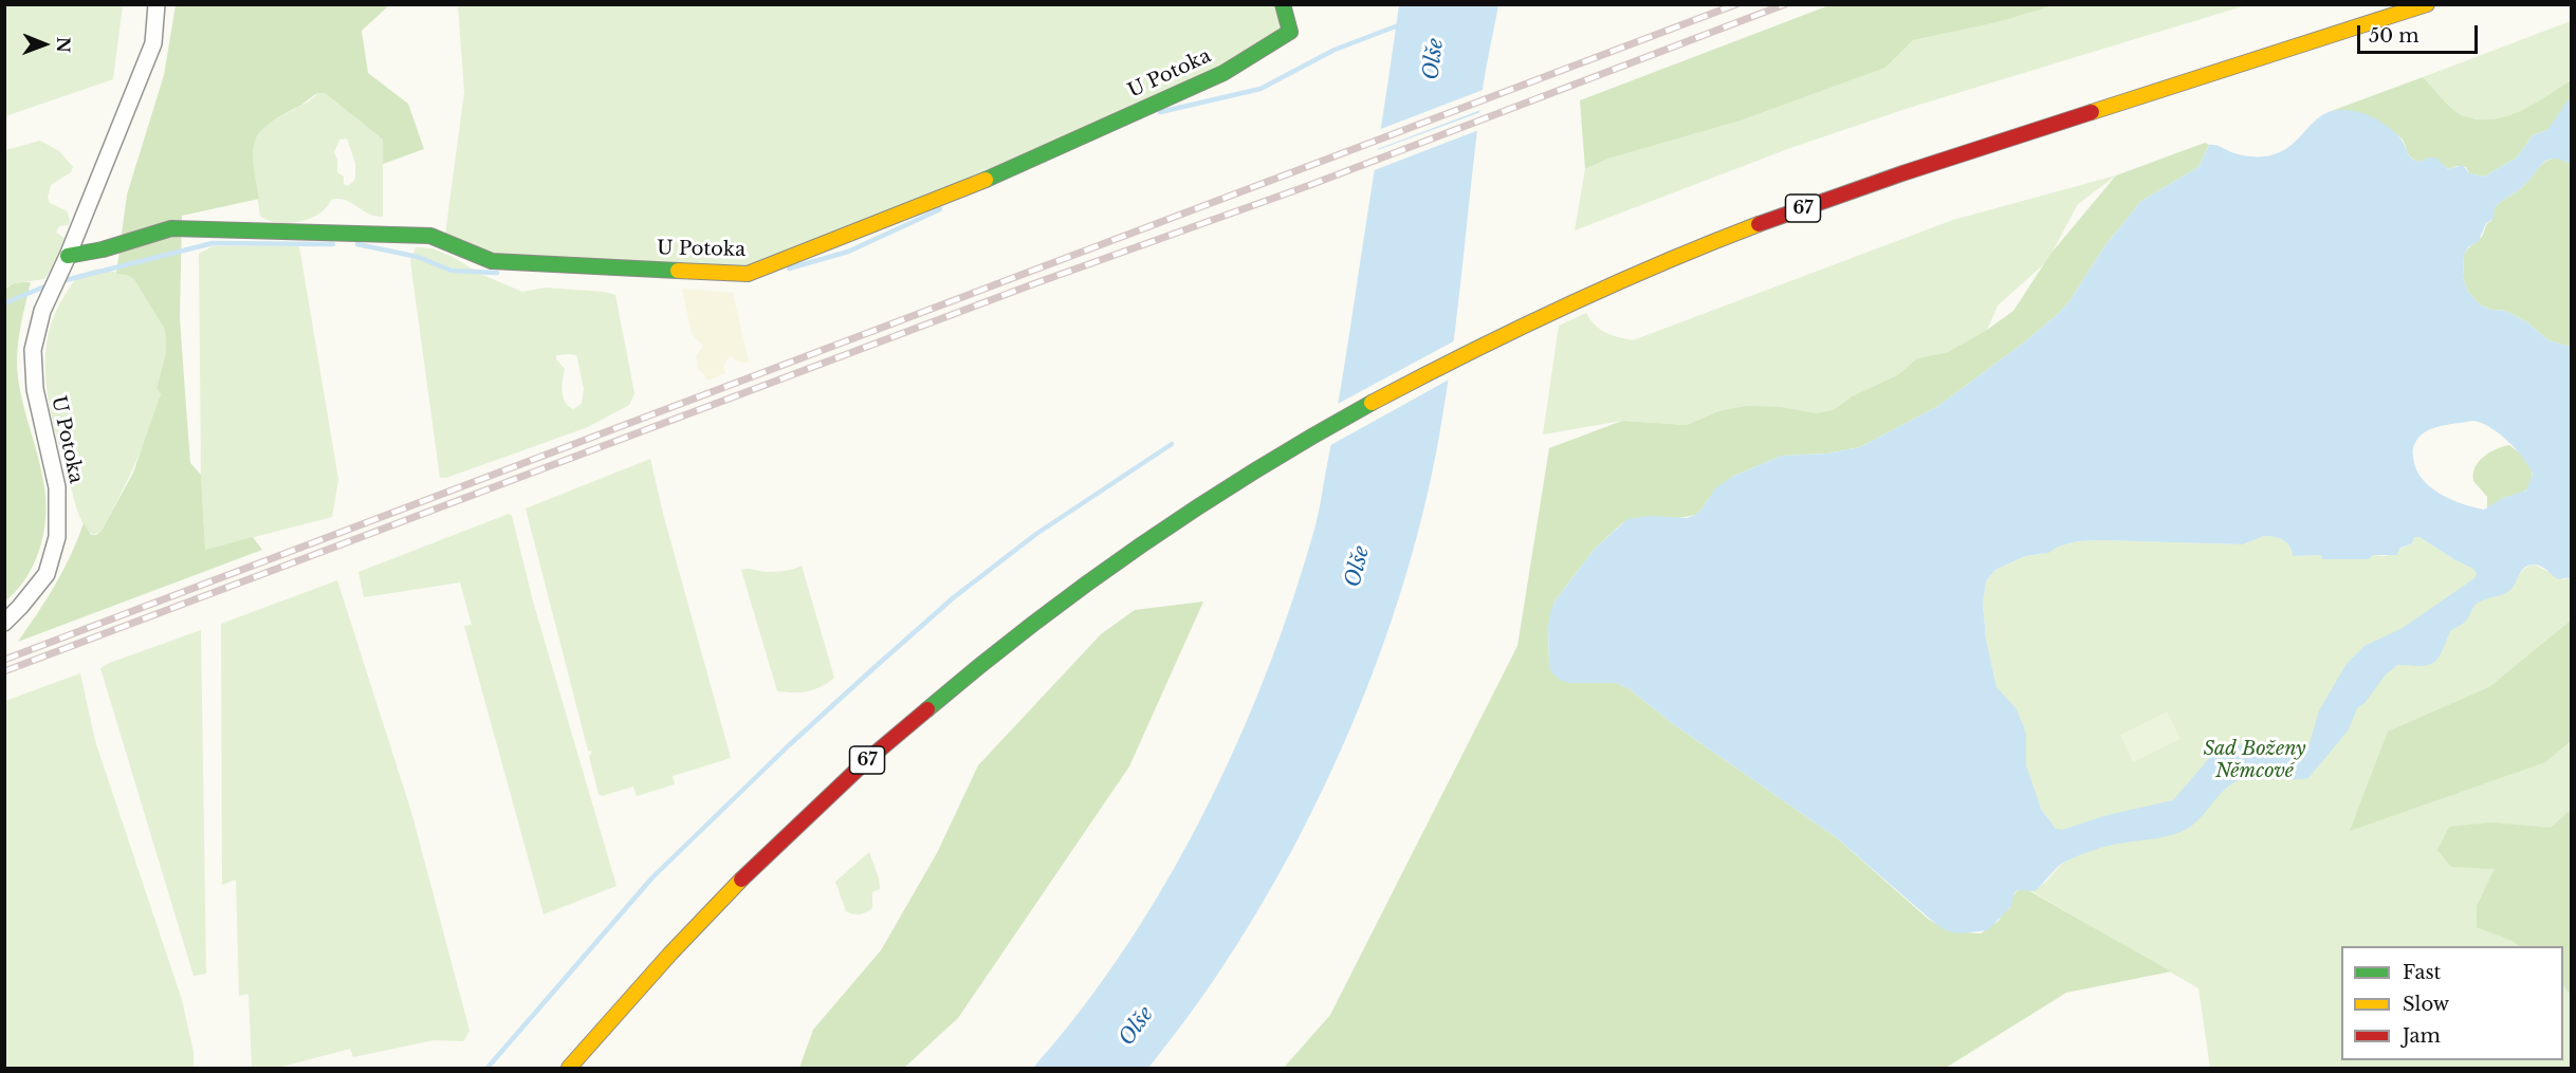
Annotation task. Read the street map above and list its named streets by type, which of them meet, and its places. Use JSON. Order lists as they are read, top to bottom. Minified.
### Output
{"streets":{"main road":["U Potoka","67"]},"water":["Olše"],"parks":["Sad Boženy Němcové"],"legend":["Fast","Slow","Jam"],"scale_bar":"50 m","north":"right"}
